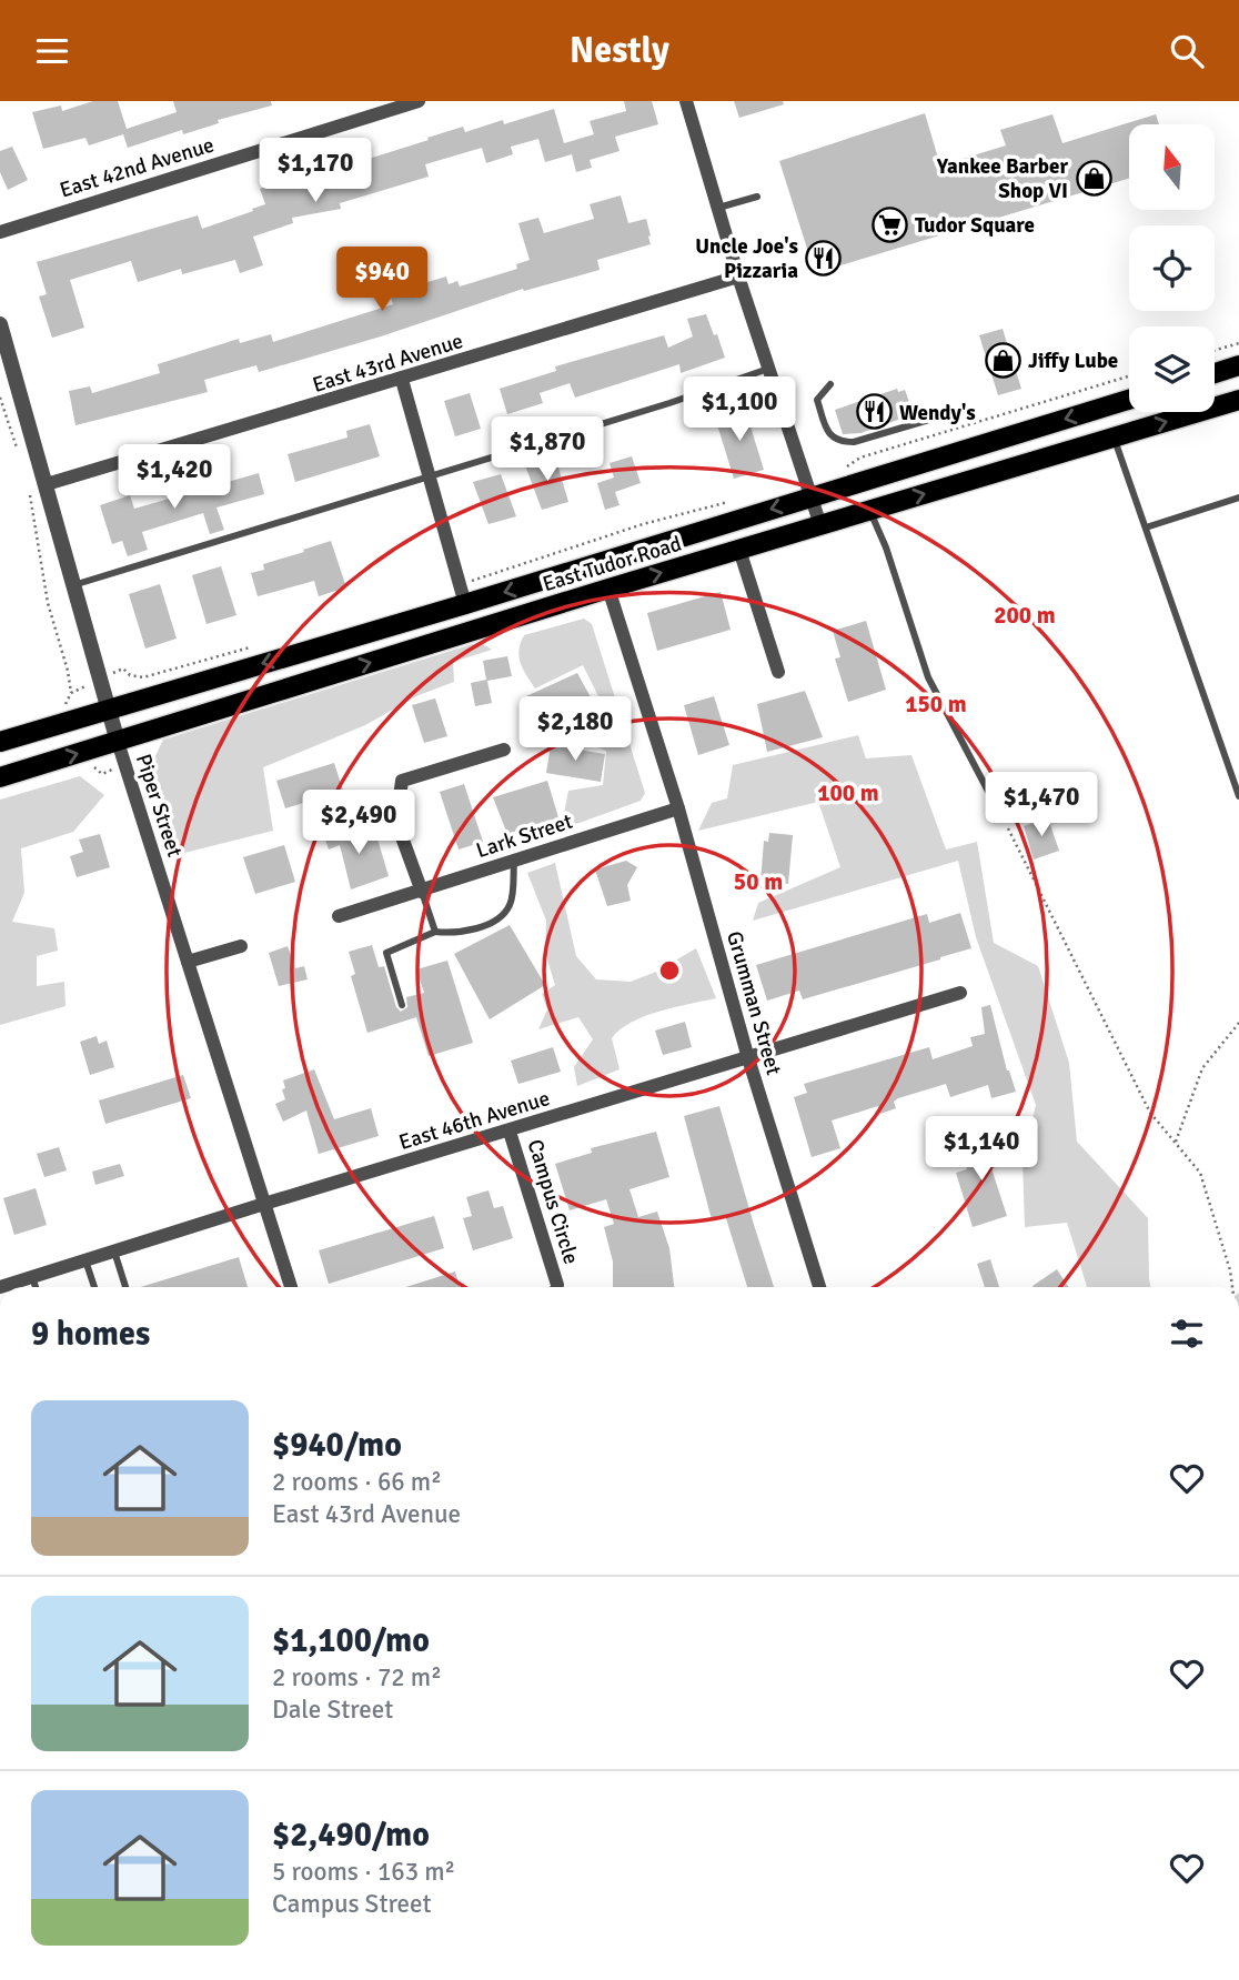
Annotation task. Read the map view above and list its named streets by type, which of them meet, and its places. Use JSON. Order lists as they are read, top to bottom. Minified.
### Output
{"streets":{"main road":["East Tudor Road"],"street":["East 42nd Avenue","East 43rd Avenue","Piper Street","Lark Street","Grumman Street","East 46th Avenue","Campus Circle"]},"crossings":[["East 43rd Avenue","Piper Street"],["East Tudor Road","Piper Street"],["East Tudor Road","Grumman Street"],["Piper Street","East 46th Avenue"],["Lark Street","Grumman Street"],["Grumman Street","East 46th Avenue"],["East 46th Avenue","Campus Circle"]],"places":{"shop":["Yankee Barber Shop VI","Jiffy Lube"],"supermarket":["Tudor Square"],"restaurant":["Uncle Joe's Pizzaria","Wendy's"]},"north":"top","page":{"header":"Nestly","price":["$1,170","$940","$1,100","$1,870","$1,420","$2,180","$1,470","$2,490","$1,140"],"heading":"9 homes","list":[{"name":"$940/mo","note":"2 rooms · 66 m² · East 43rd Avenue"},{"name":"$1,100/mo","note":"2 rooms · 72 m² · Dale Street"},{"name":"$2,490/mo","note":"5 rooms · 163 m² · Campus Street"}]},"rings":["200 m","150 m","100 m","50 m"]}
